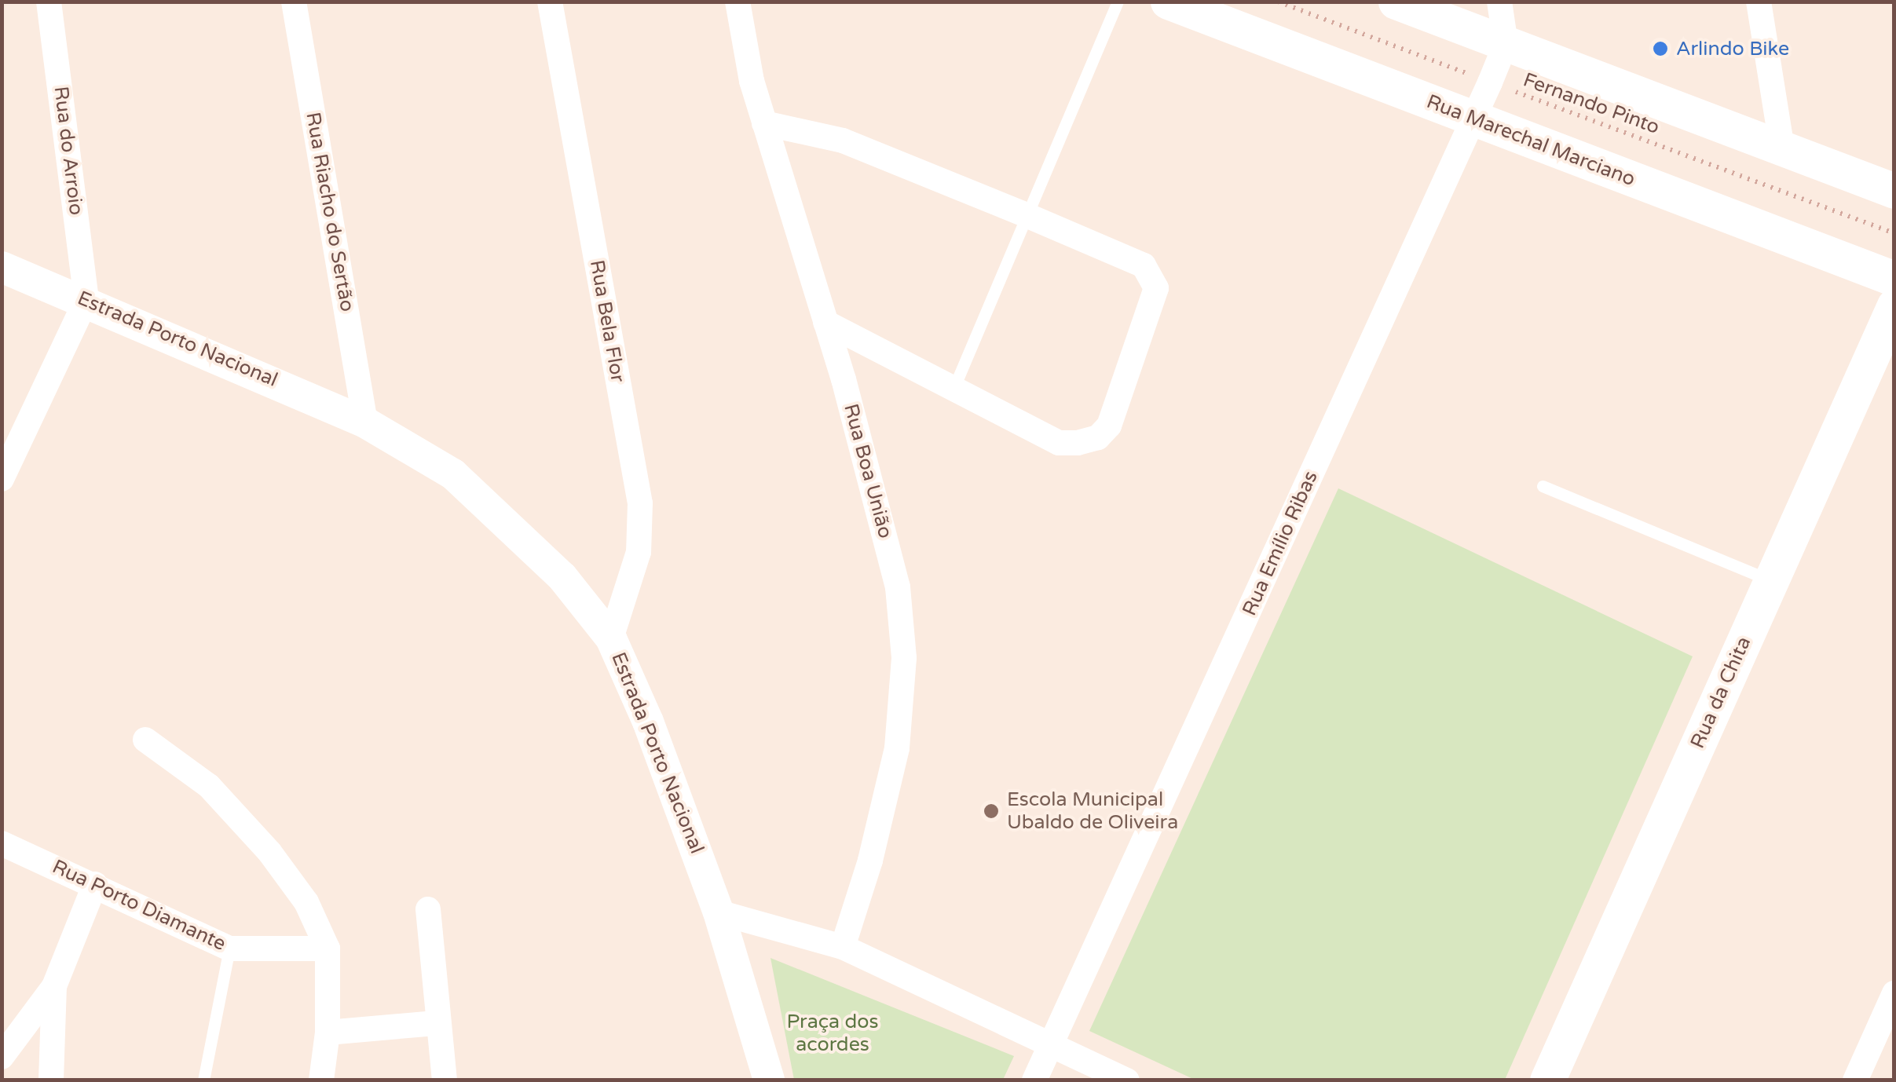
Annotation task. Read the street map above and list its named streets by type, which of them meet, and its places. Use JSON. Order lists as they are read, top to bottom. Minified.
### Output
{"streets":{"main road":["Rua Marechal Marciano","Rua da Chita"],"street":["Rua do Arroio","Rua Riacho do Sertão","Rua Bela Flor","Estrada Porto Nacional","Rua Boa União","Rua Emílio Ribas","Rua Porto Diamante"],"path":["Fernando Pinto"]},"crossings":[["Fernando Pinto","Rua Emílio Ribas"],["Rua Marechal Marciano","Rua Emílio Ribas"],["Rua do Arroio","Estrada Porto Nacional"],["Rua Riacho do Sertão","Estrada Porto Nacional"],["Rua Bela Flor","Estrada Porto Nacional"]],"parks":["Praça dos acordes"],"places":["Arlindo Bike","Escola Municipal Ubaldo de Oliveira"]}
